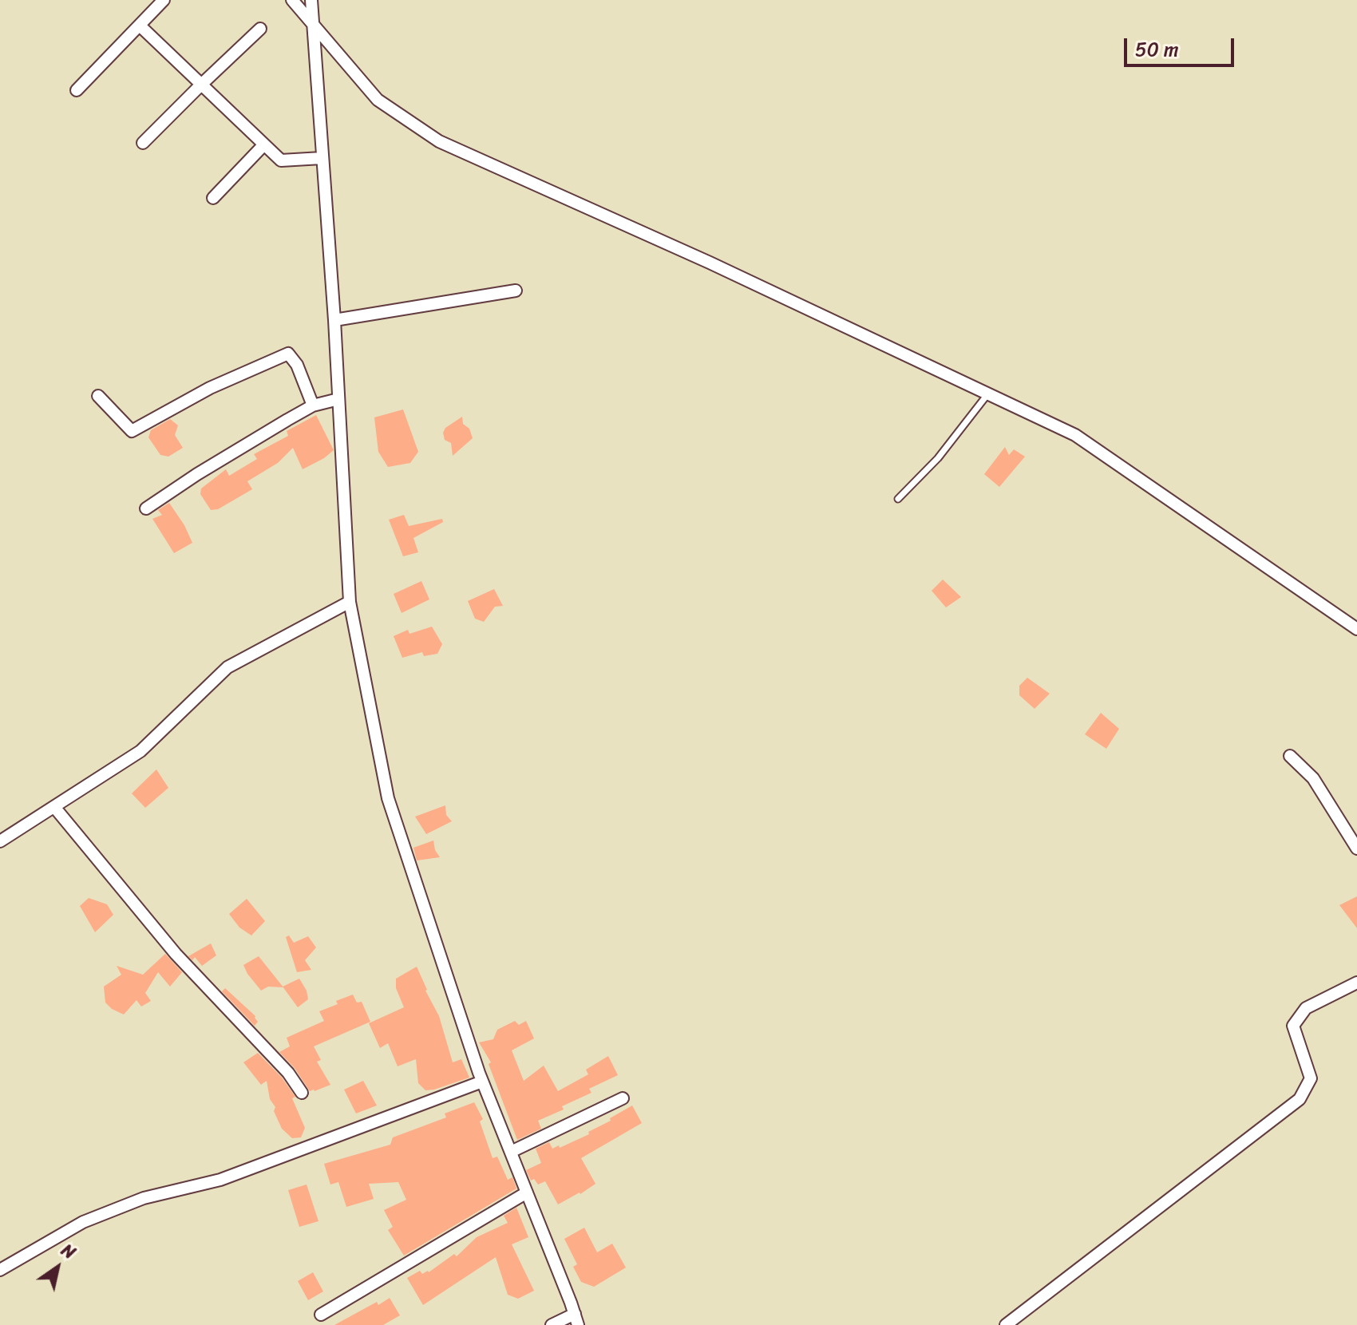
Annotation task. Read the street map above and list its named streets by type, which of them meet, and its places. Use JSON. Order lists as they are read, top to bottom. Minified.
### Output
{"scale_bar":"50 m","north":"top right"}
